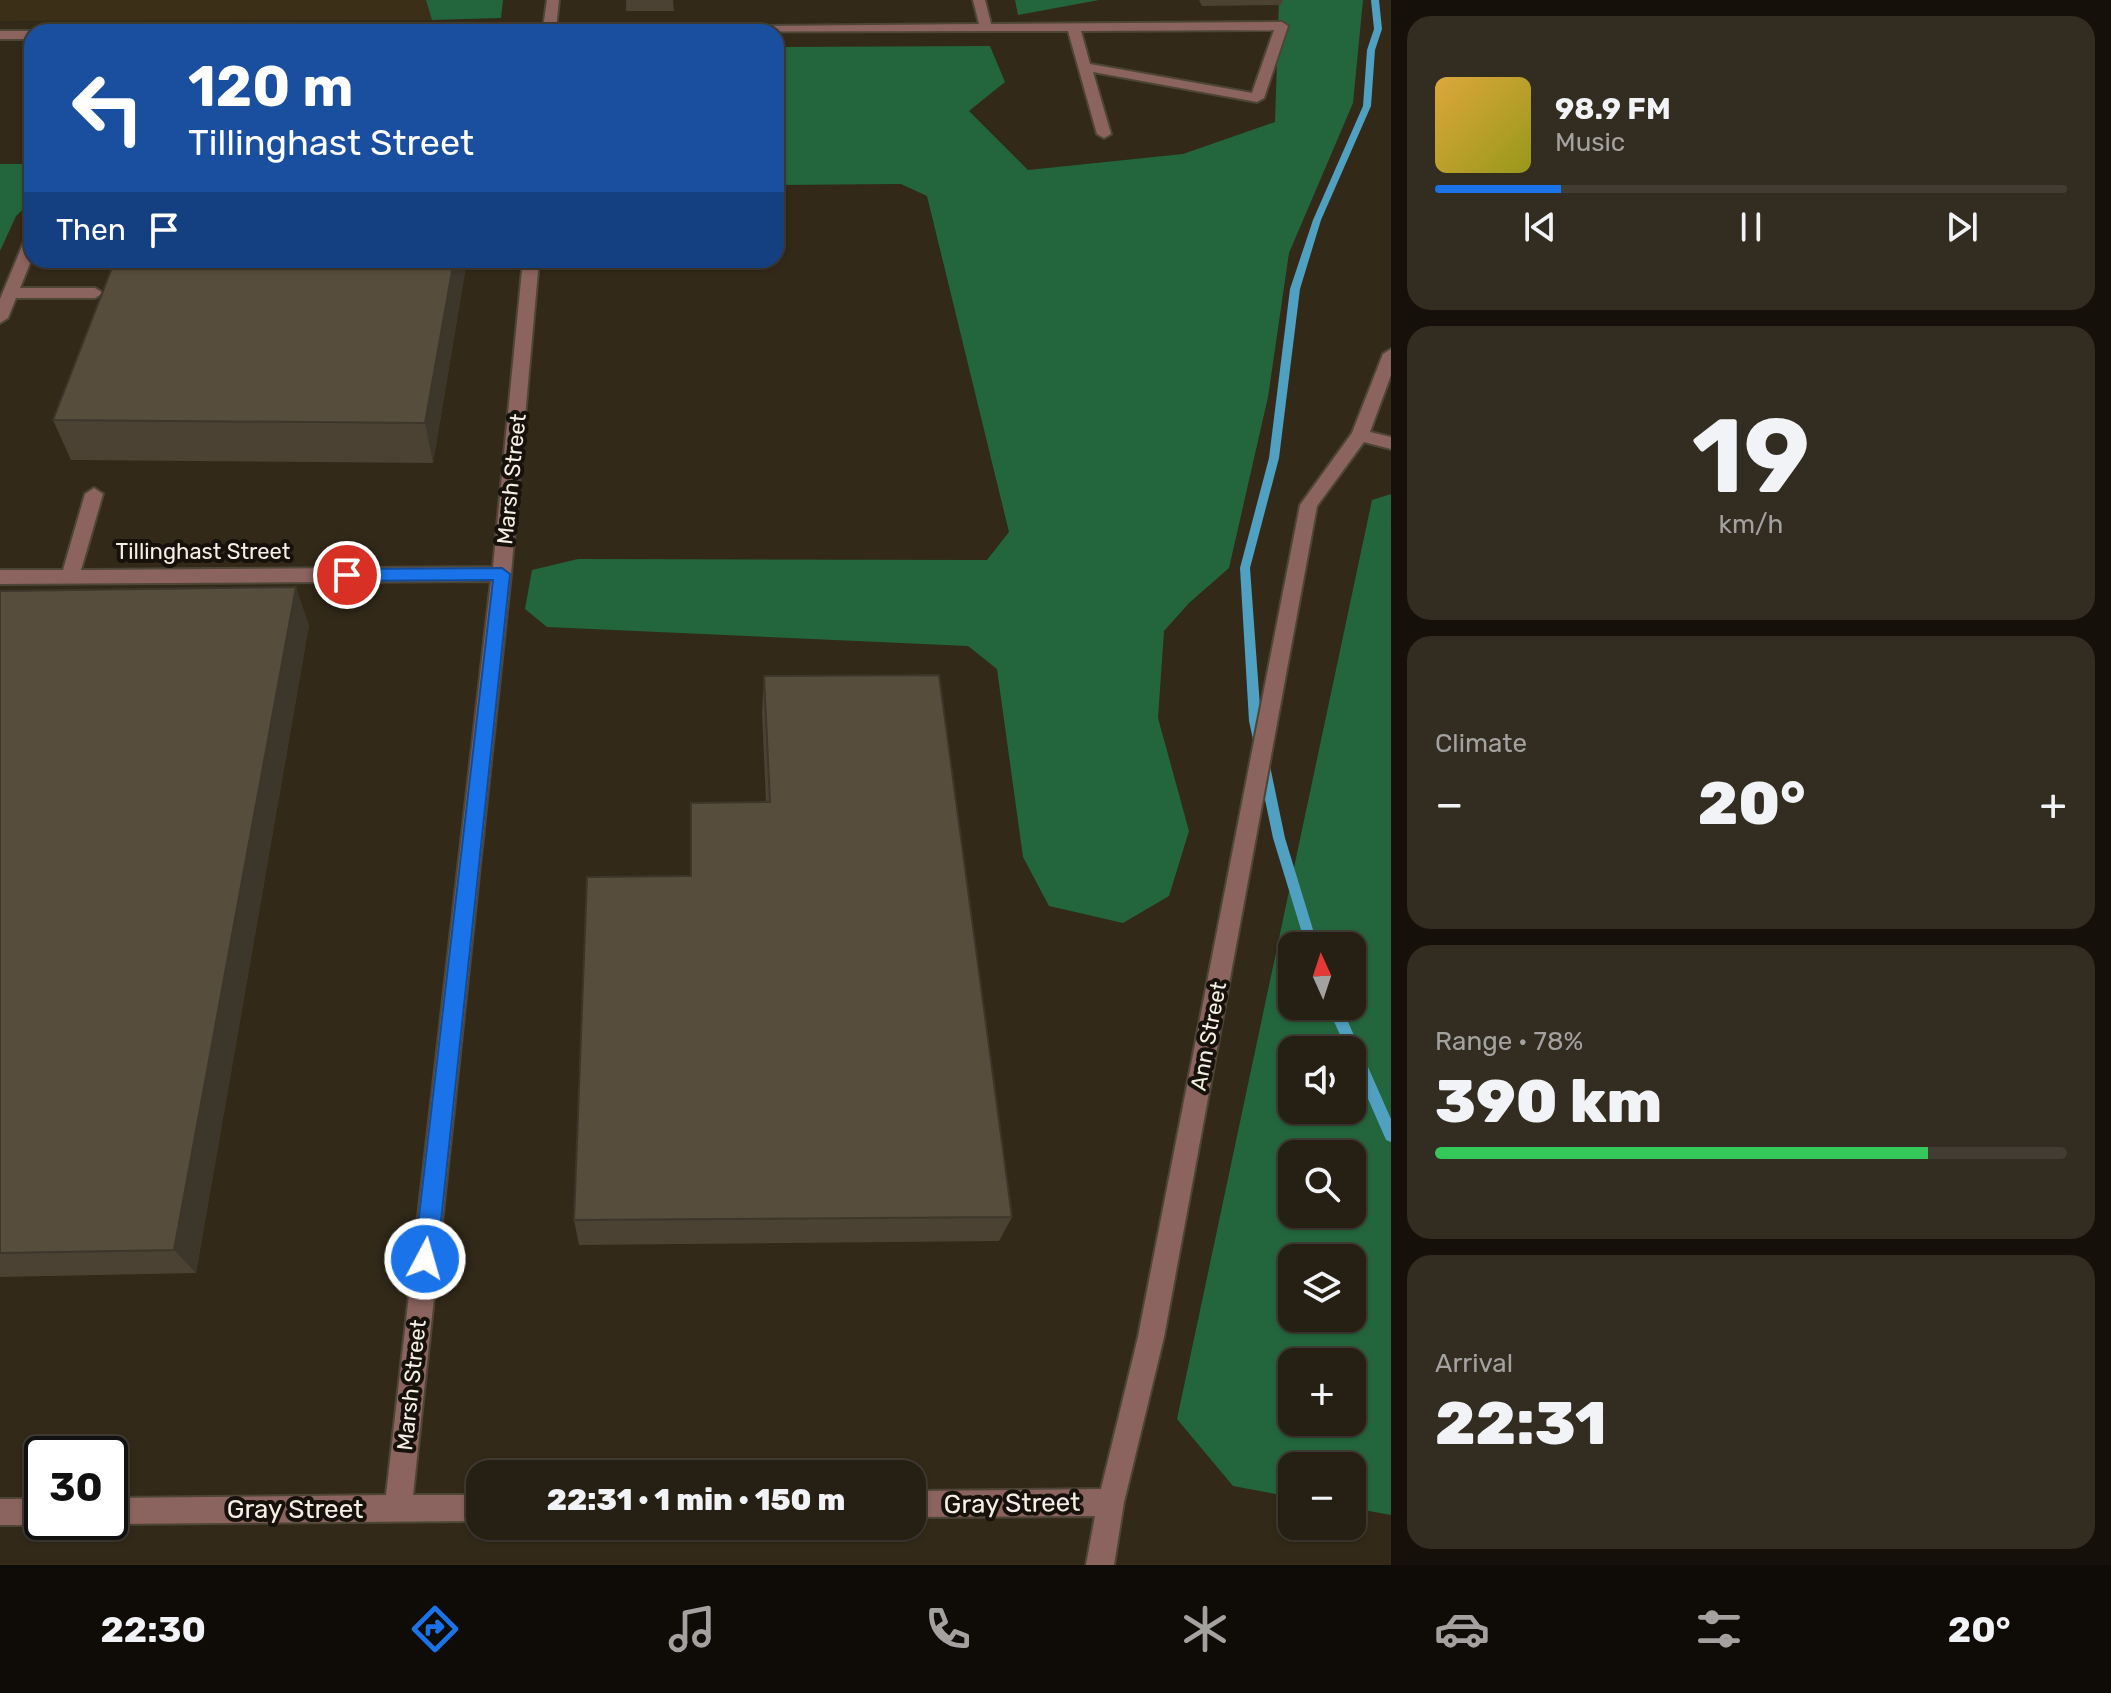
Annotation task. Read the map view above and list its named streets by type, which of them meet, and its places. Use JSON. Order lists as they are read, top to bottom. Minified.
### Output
{"streets":{"street":["Marsh Street","Tillinghast Street","Ann Street","Gray Street"]},"crossings":[["Marsh Street","Tillinghast Street"],["Marsh Street","Gray Street"],["Ann Street","Gray Street"]],"north":"top","page":{"turn":["120 m","Tillinghast Street"],"song":["98.9 FM","Music"],"then":"Then","tile":[["19","km/h"],"Climate",["Range · 78%","390 km"],["Arrival","22:31"]],"heat":["−","20°","+"],"map_buttons":["+","−"],"limit":"30","trip":"22:31 · 1 min · 150 m","tabs":["22:30","20°"]}}
